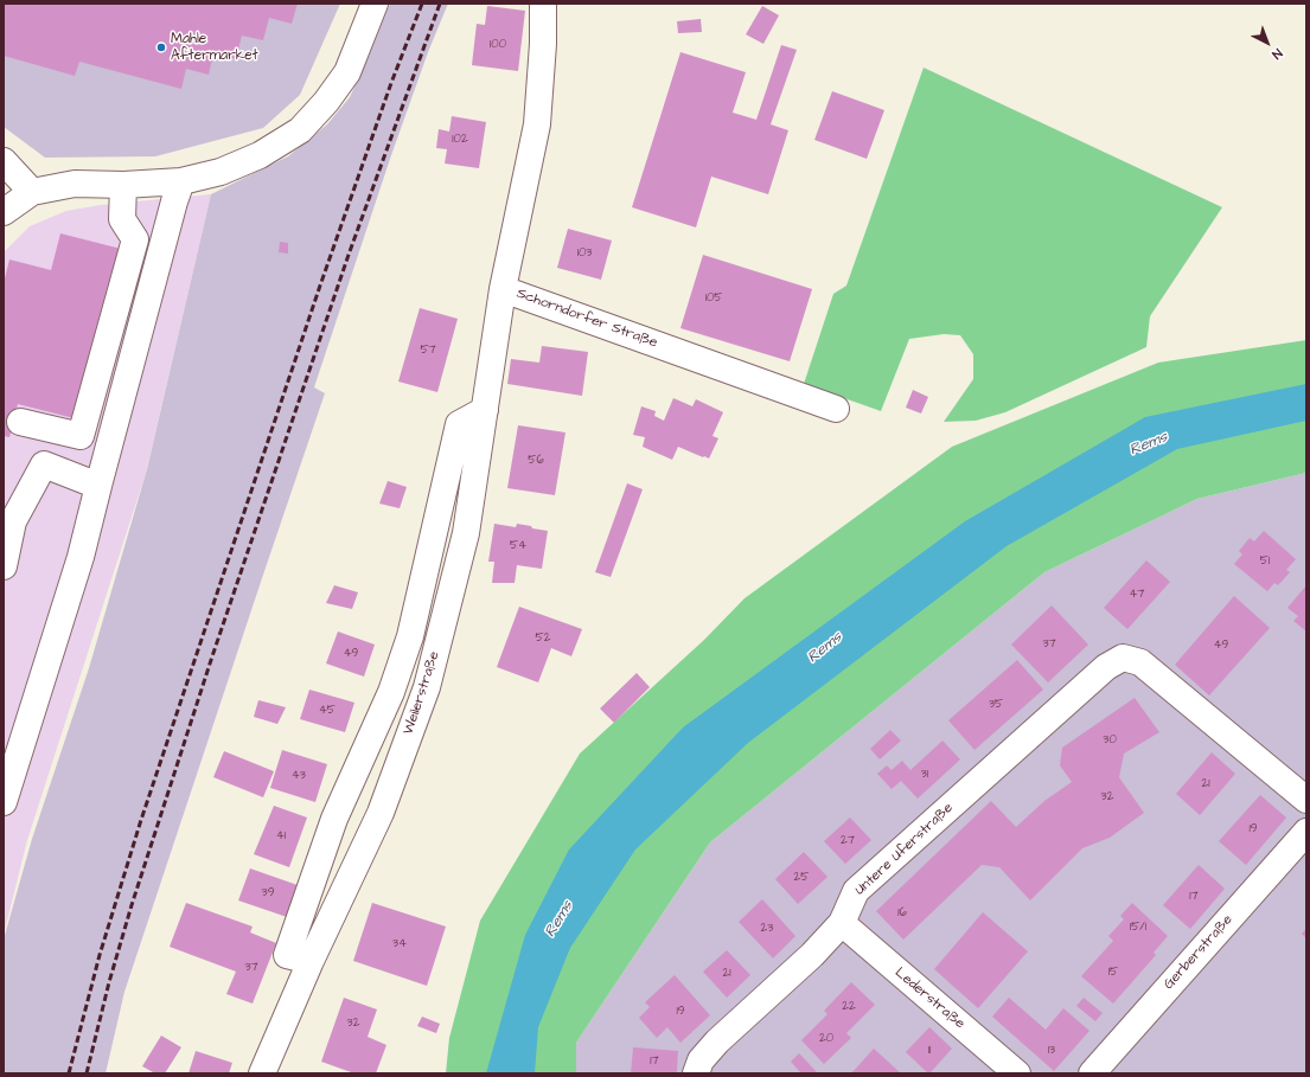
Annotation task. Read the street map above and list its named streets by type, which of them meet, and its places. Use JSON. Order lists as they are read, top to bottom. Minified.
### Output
{"streets":{"street":["Schorndorfer Straße","Weilerstraße","Untere Uferstraße","Gerberstraße","Lederstraße"]},"crossings":[["Schorndorfer Straße","Weilerstraße"],["Untere Uferstraße","Lederstraße"]],"water":["Rems"],"places":["Mahle Aftermarket"],"house_numbers":["100","102","103","105","57","56","54","51","47","52","37","49","49","35","45","30","31","43","21","32","19","41","27","25","39","17","16","15/1","23","34","37","15","21","22","19","32","20","11","13","17"],"north":"bottom right"}
